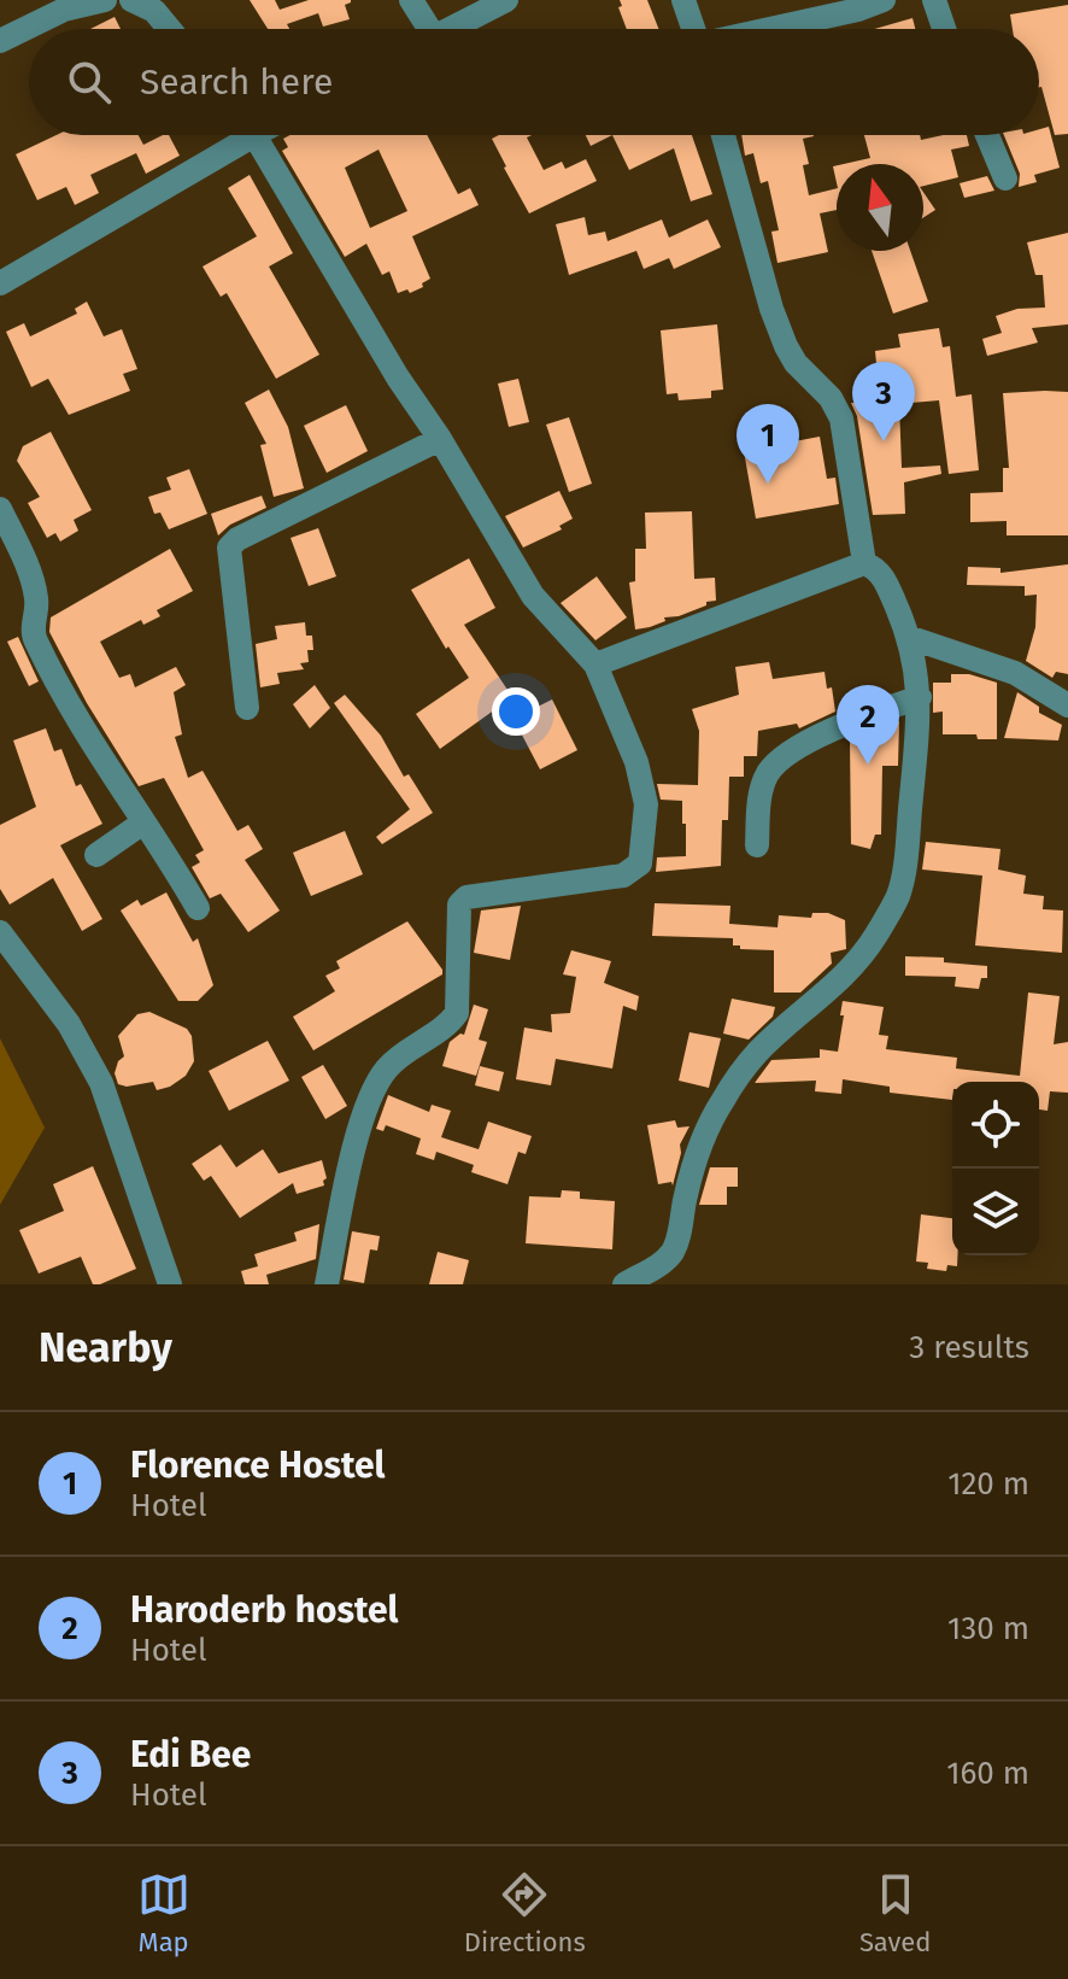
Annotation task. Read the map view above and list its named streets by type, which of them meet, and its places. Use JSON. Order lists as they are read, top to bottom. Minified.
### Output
{"north":"top","page":{"search":"Search here","pins":["3","1","2"],"heading":["Nearby","3 results"],"list":[{"mark":"1","name":"Florence Hostel","note":"Hotel","value":"120 m"},{"mark":"2","name":"Haroderb hostel","note":"Hotel","value":"130 m"},{"mark":"3","name":"Edi Bee","note":"Hotel","value":"160 m"}],"nav":["Map","Directions","Saved"]}}
